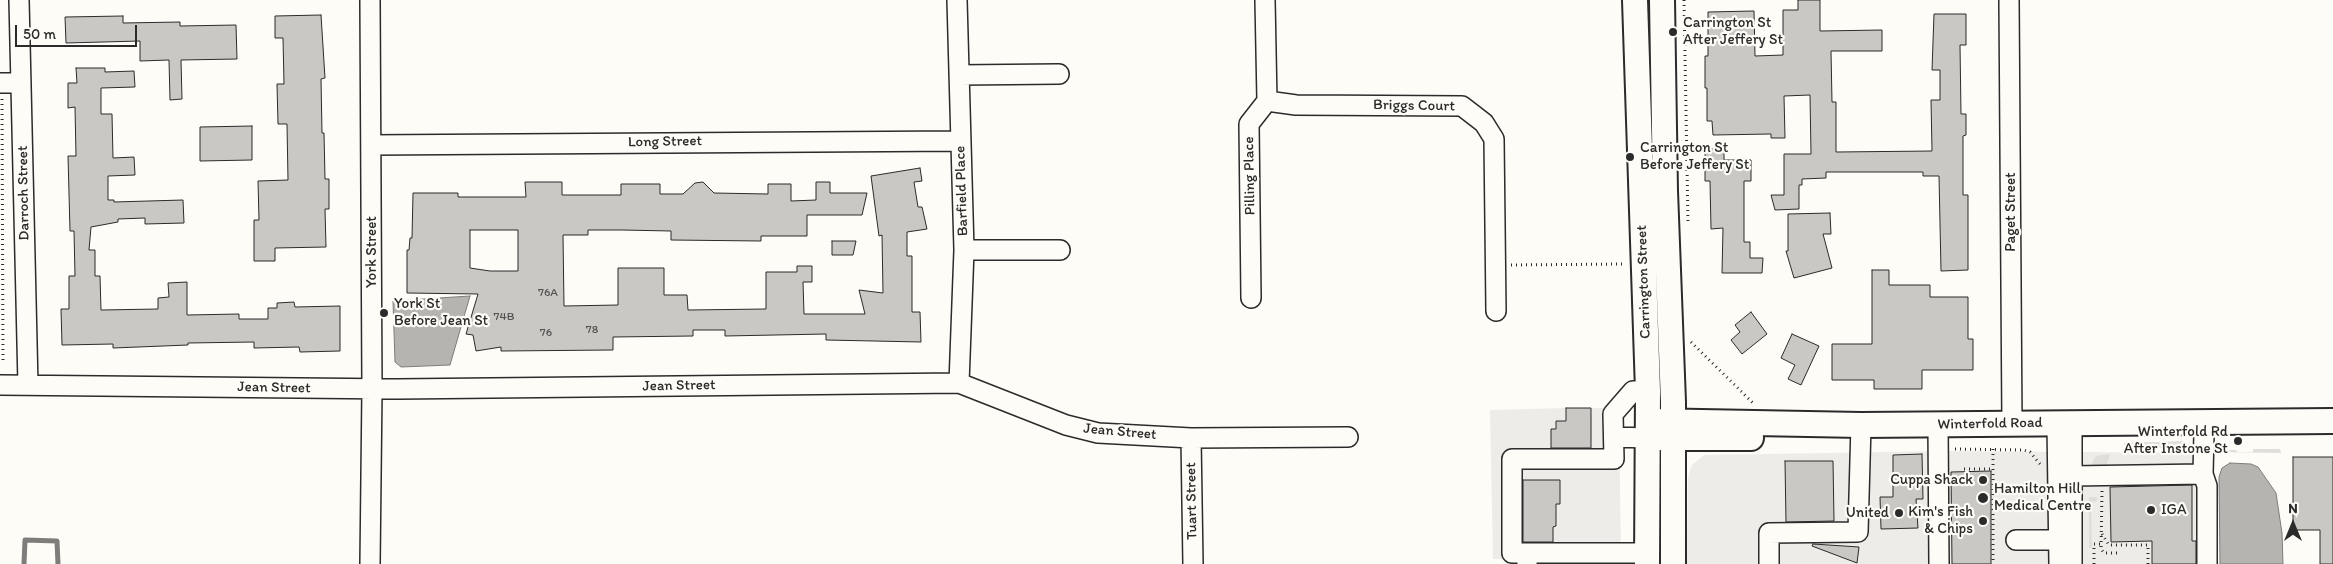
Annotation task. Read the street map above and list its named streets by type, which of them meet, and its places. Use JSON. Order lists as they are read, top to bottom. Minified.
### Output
{"streets":{"main road":["Carrington Street","Winterfold Road"],"street":["Briggs Court","Long Street","Pilling Place","Barfield Place","Darroch Street","Paget Street","York Street","Jean Street","Tuart Street"]},"crossings":[["Briggs Court","Pilling Place"],["Long Street","Barfield Place"],["Long Street","York Street"],["Barfield Place","Jean Street"],["Darroch Street","Jean Street"],["Paget Street","Winterfold Road"],["York Street","Jean Street"],["Carrington Street","Winterfold Road"],["Jean Street","Tuart Street"]],"places":["Carrington St After Jeffery St","Carrington St Before Jeffery St","York St Before Jean St","Winterfold Rd After Instone St","Cuppa Shack","Hamilton Hill Medical Centre","IGA","United","Kim's Fish & Chips"],"house_numbers":["76A","74B","78","76"],"scale_bar":"50 m","north":"top"}
